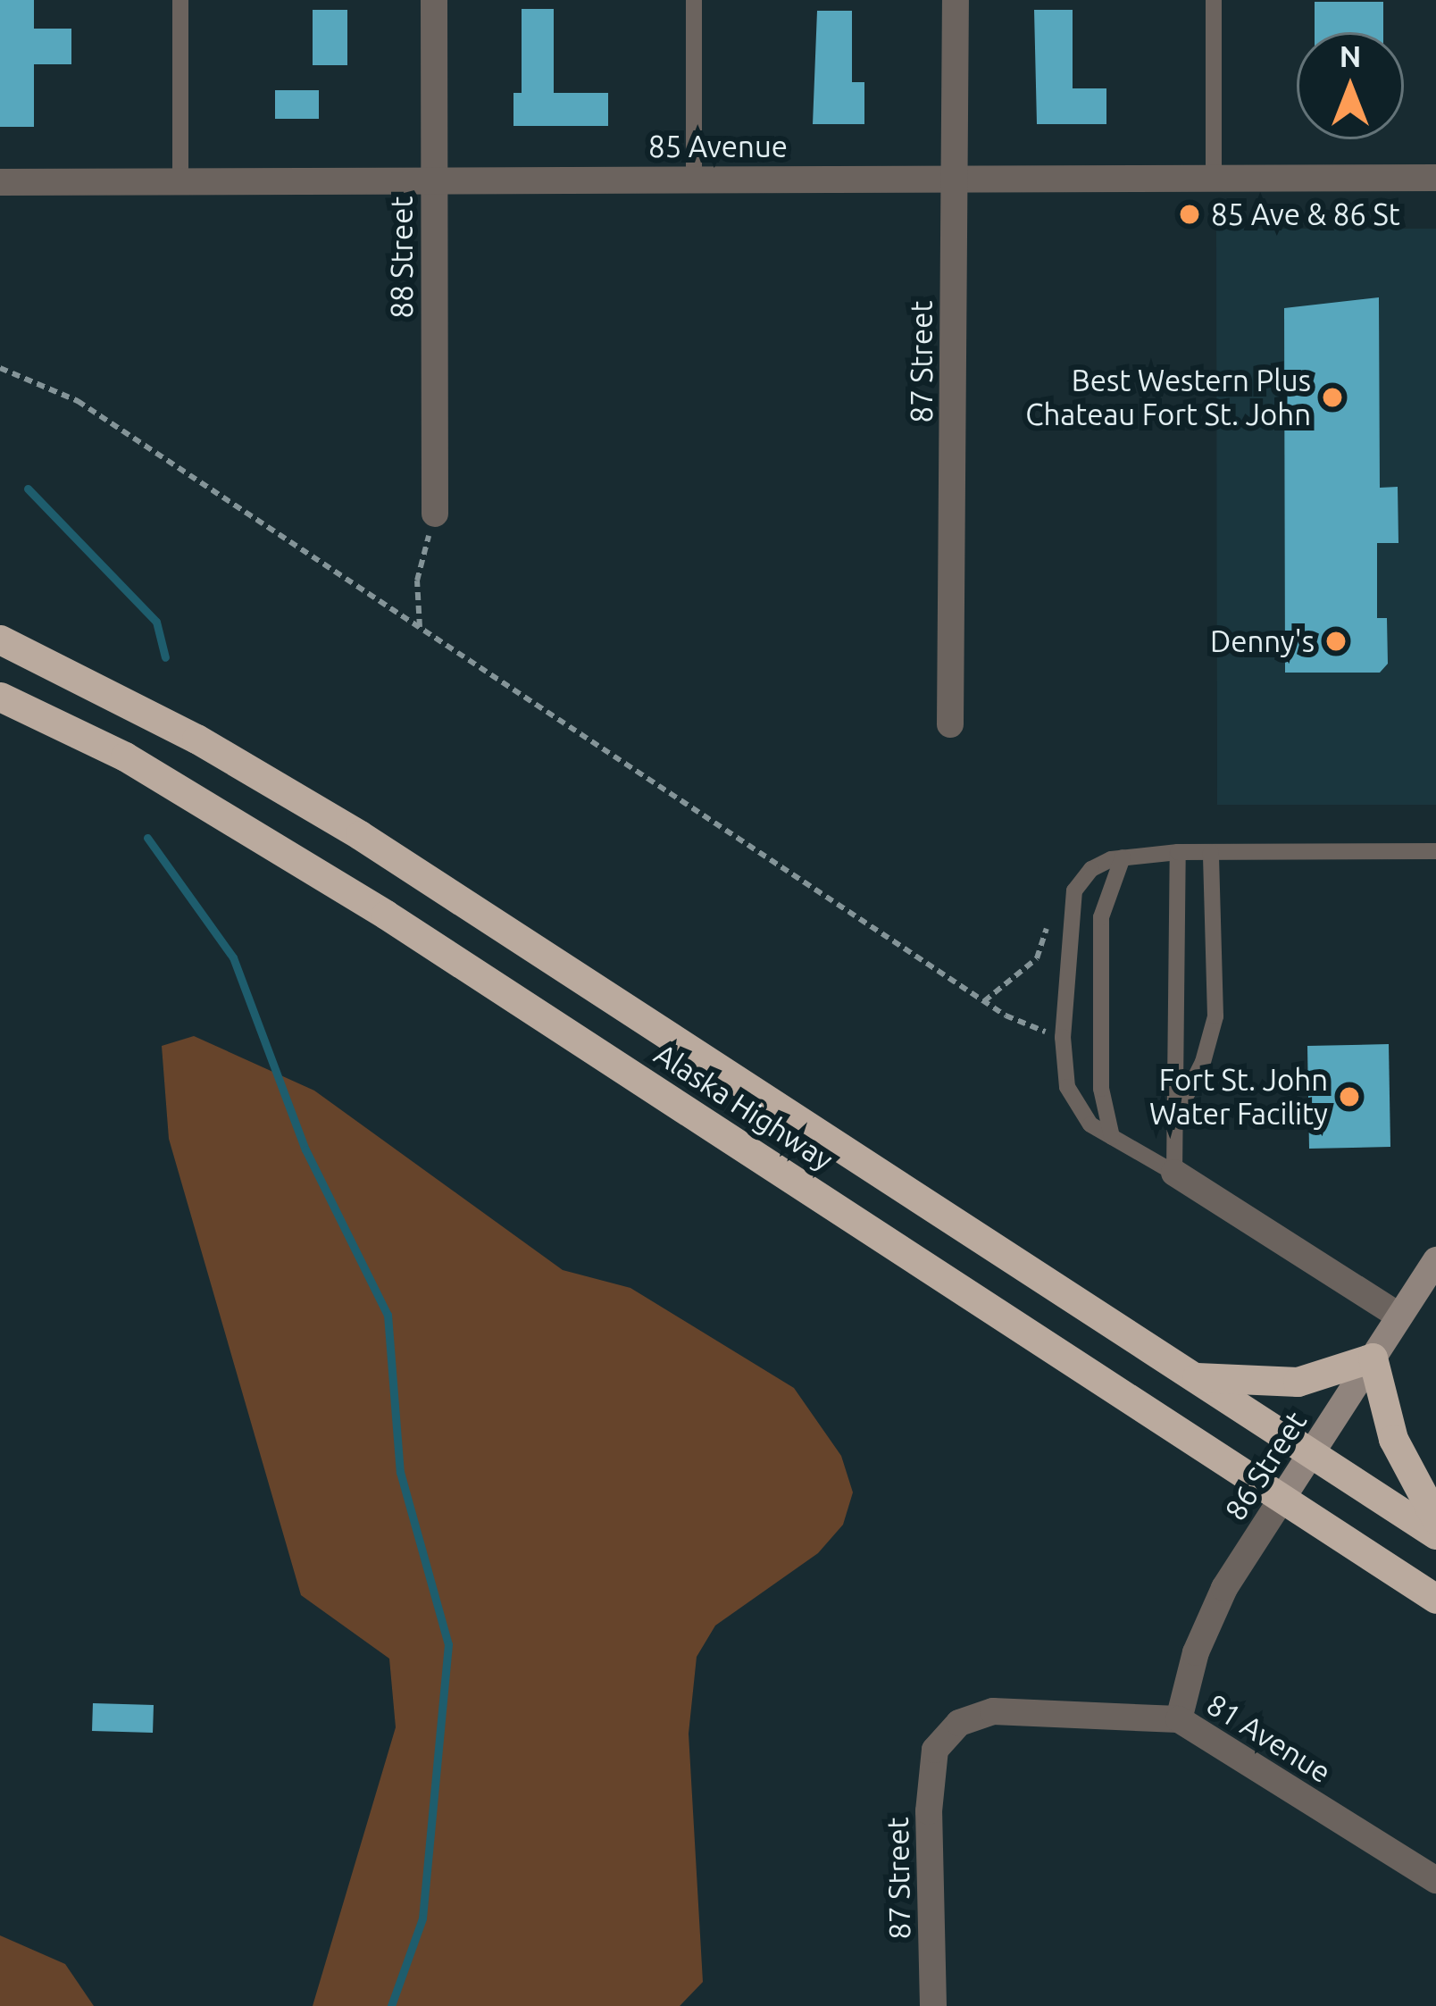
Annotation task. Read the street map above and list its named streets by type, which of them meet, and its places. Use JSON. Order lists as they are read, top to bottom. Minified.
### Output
{"streets":{"highway":["Alaska Highway"],"main road":["86 Street"],"street":["85 Avenue","88 Street","87 Street","81 Avenue"]},"crossings":[["85 Avenue","88 Street"],["85 Avenue","87 Street"],["87 Street","81 Avenue"],["Alaska Highway","86 Street"],["86 Street","81 Avenue"]],"places":["85 Ave & 86 St","Best Western Plus Chateau Fort St. John","Denny's","Fort St. John Water Facility"],"north":"top"}
